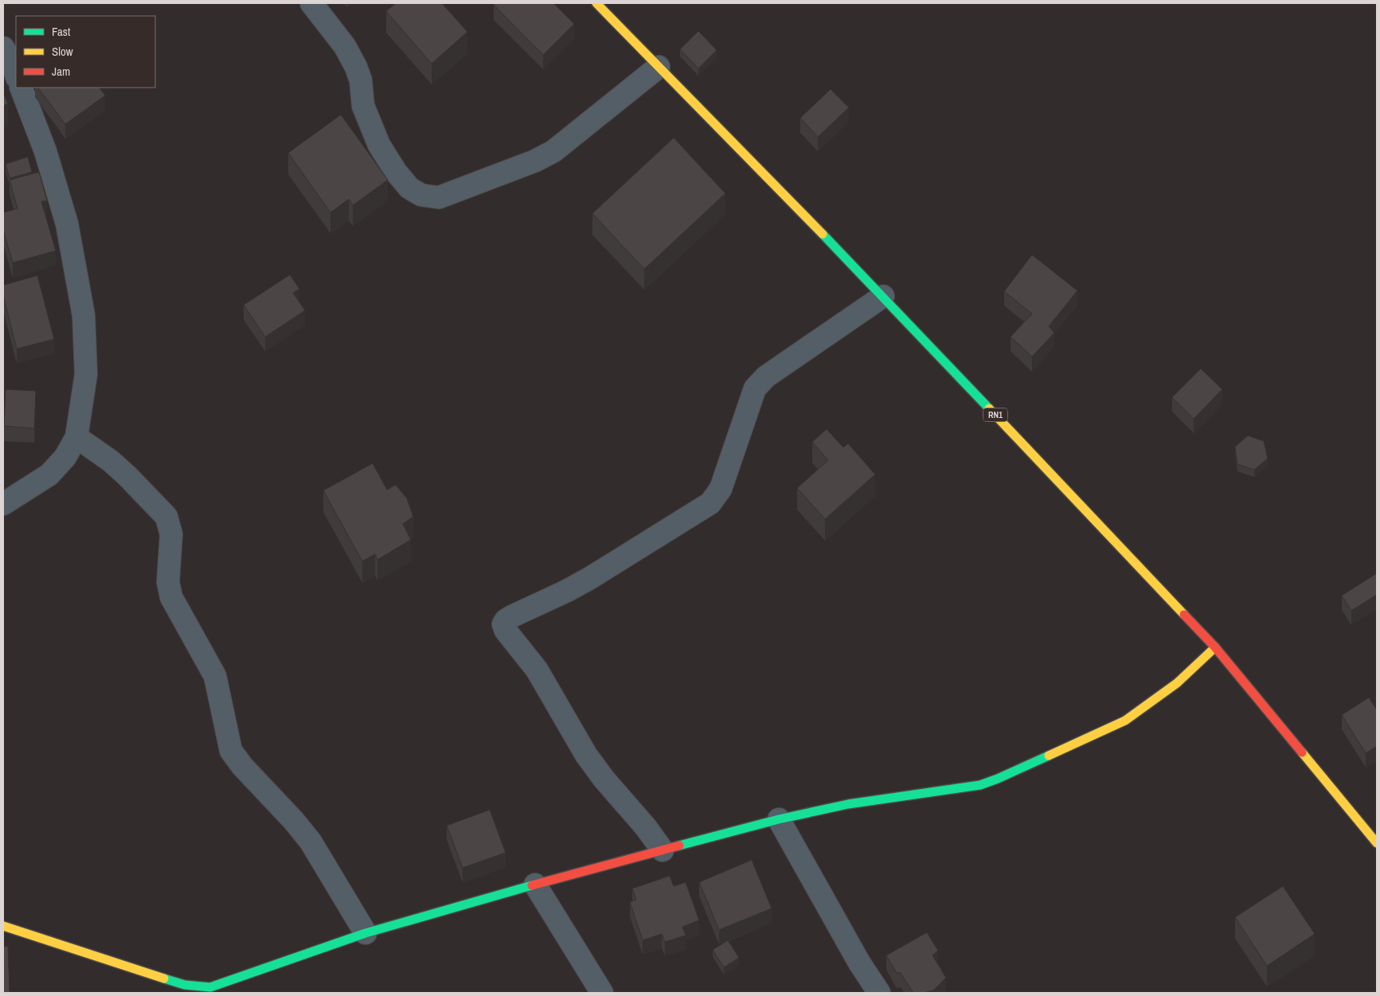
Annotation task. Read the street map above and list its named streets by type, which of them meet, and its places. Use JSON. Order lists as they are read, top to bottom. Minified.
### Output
{"streets":{"main road":["RN1"]},"legend":["Fast","Slow","Jam"]}
